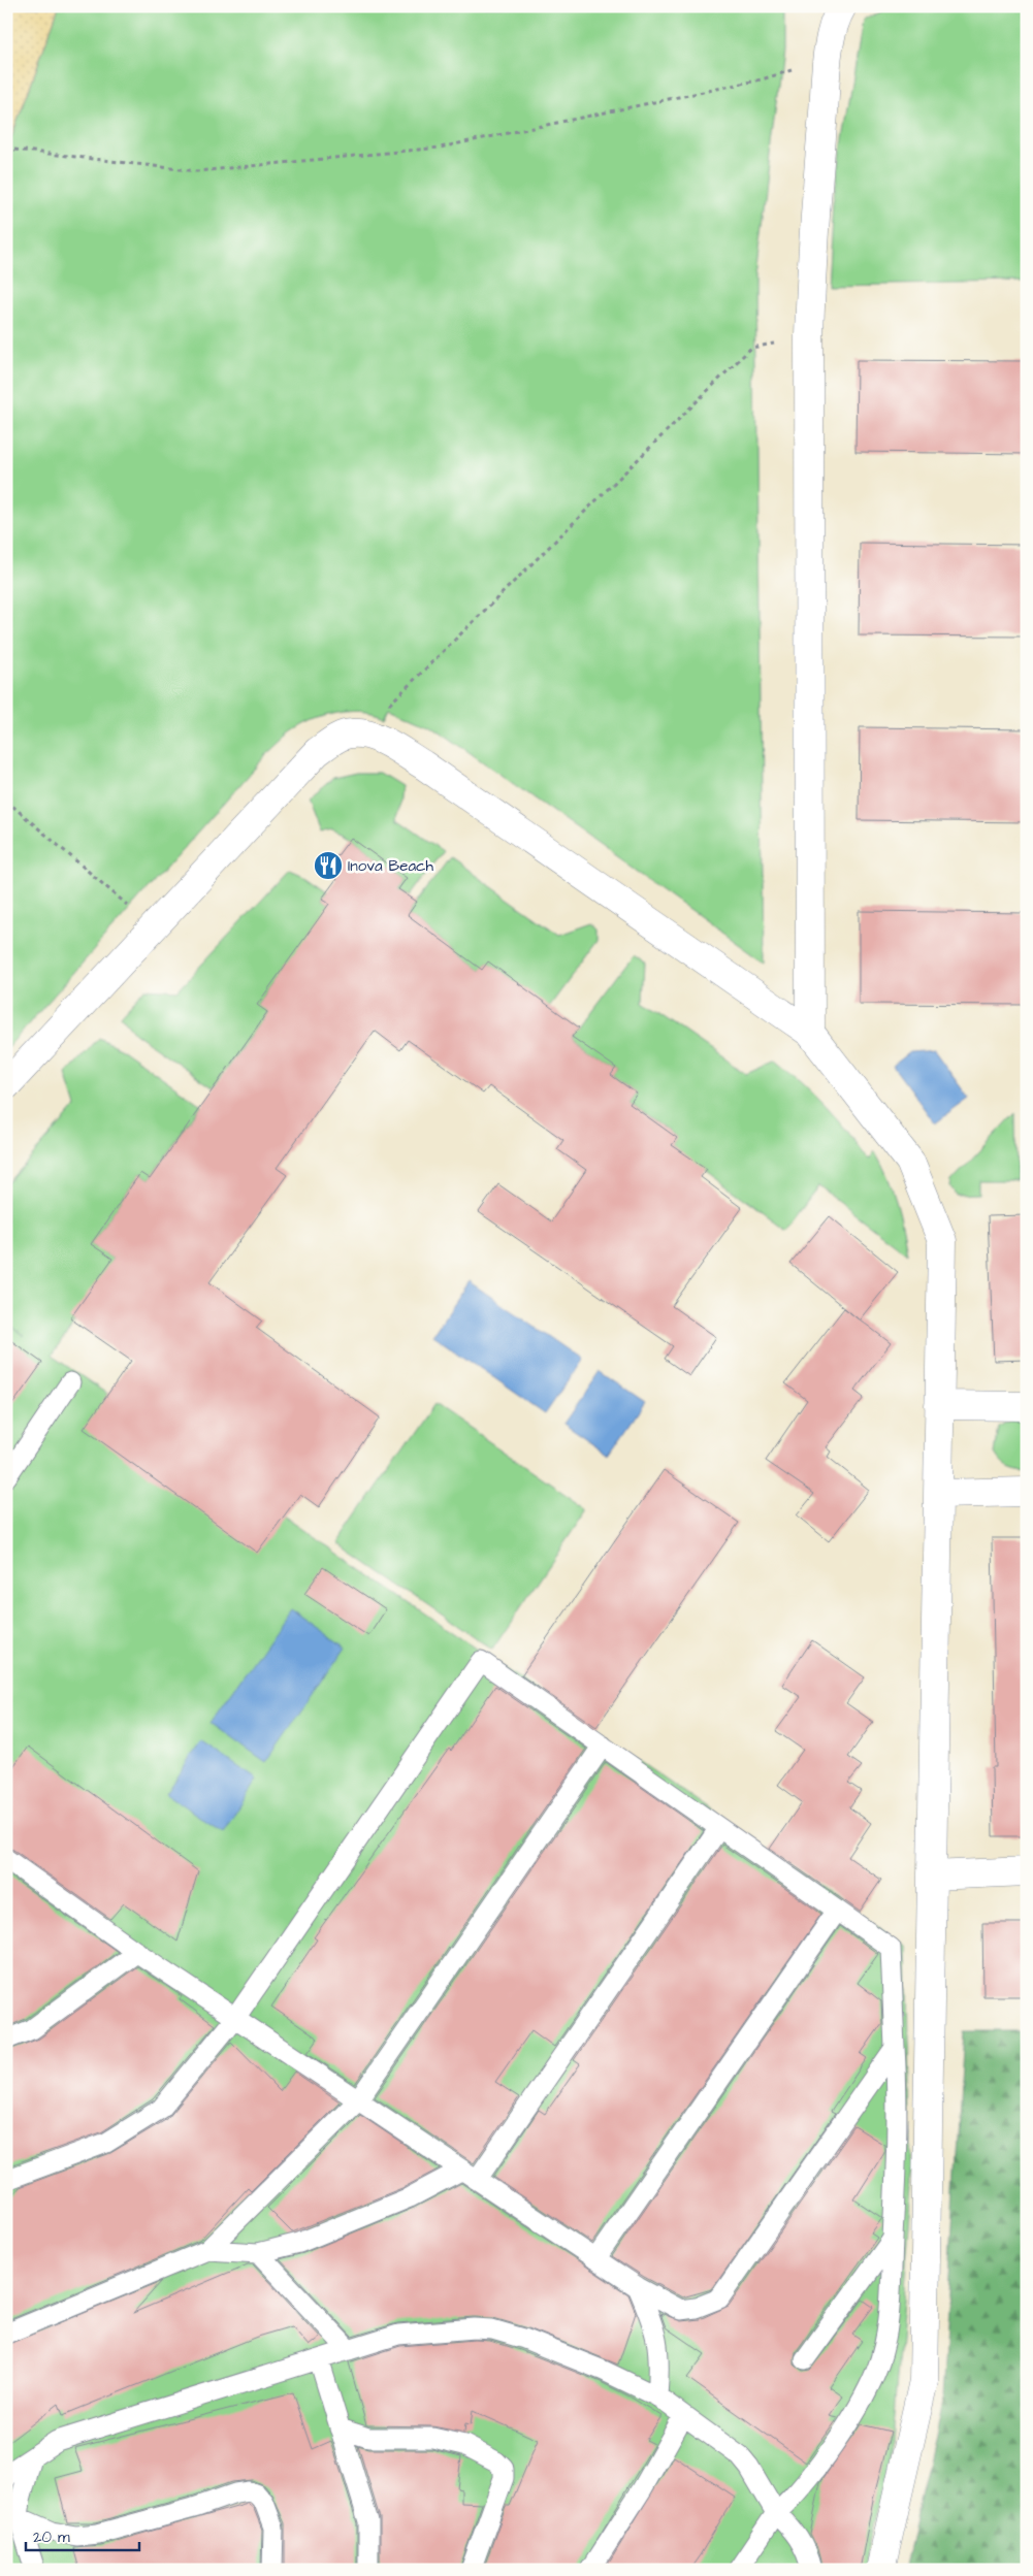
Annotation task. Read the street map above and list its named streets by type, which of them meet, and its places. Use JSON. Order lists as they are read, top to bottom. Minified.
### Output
{"places":{"restaurant":["Inova Beach"]},"scale_bar":"20 m"}
